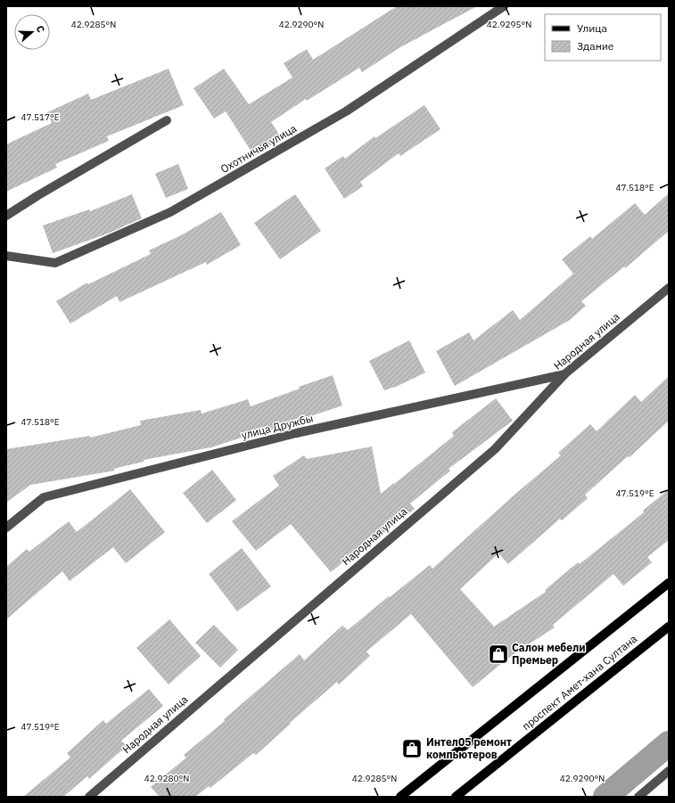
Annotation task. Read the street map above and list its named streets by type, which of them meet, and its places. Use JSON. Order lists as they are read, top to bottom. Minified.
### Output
{"streets":{"main road":["проспект Амет-хана Султана"],"street":["Охотничья улица","Народная улица","улица Дружбы"]},"crossings":[["Народная улица","улица Дружбы"]],"places":{"shop":["Салон мебели Премьер","Интел05 ремонт компьютеров"]},"legend":["Улица","Здание"],"north":"right","coordinates":["42.9285°N","42.9290°N","42.9295°N","47.517°E","47.518°E","47.519°E","42.9280°N"]}
